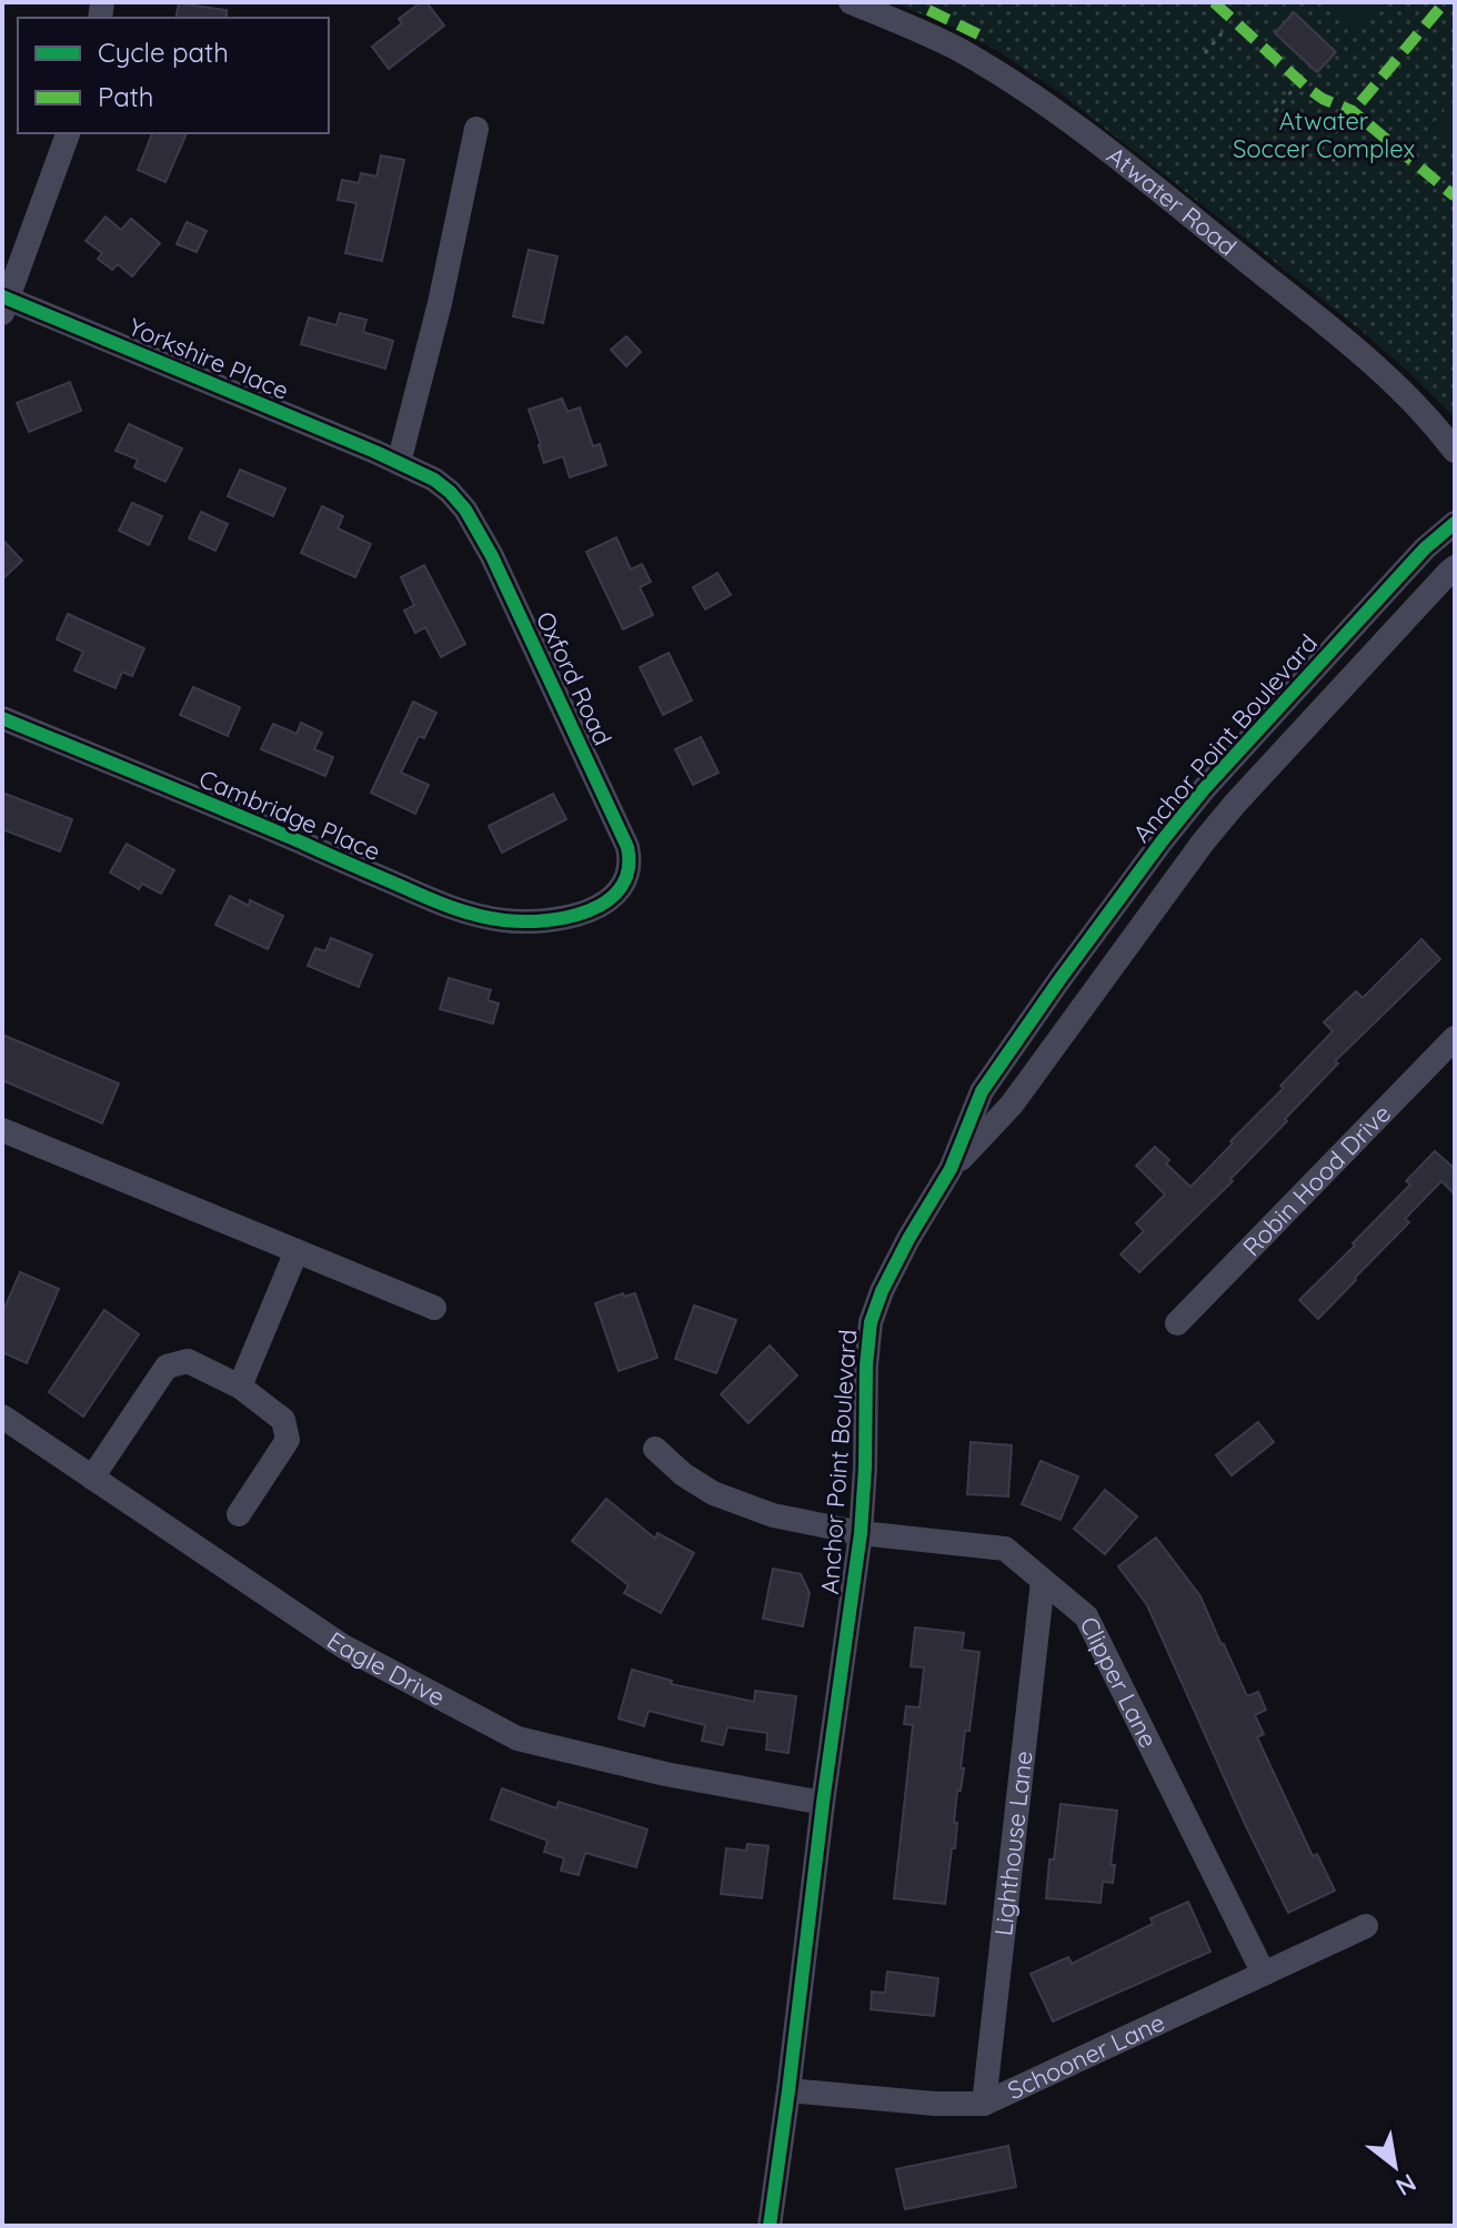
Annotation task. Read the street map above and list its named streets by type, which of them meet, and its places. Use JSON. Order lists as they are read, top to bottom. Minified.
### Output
{"streets":{"street":["Atwater Road","Yorkshire Place","Oxford Road","Anchor Point Boulevard","Cambridge Place","Robin Hood Drive","Eagle Drive","Clipper Lane","Lighthouse Lane","Schooner Lane"]},"crossings":[["Yorkshire Place","Oxford Road"],["Oxford Road","Cambridge Place"],["Anchor Point Boulevard","Eagle Drive"],["Anchor Point Boulevard","Clipper Lane"],["Anchor Point Boulevard","Schooner Lane"],["Clipper Lane","Lighthouse Lane"],["Clipper Lane","Schooner Lane"],["Lighthouse Lane","Schooner Lane"]],"parks":["Atwater Soccer Complex"],"legend":["Cycle path","Path"],"north":"bottom right"}
